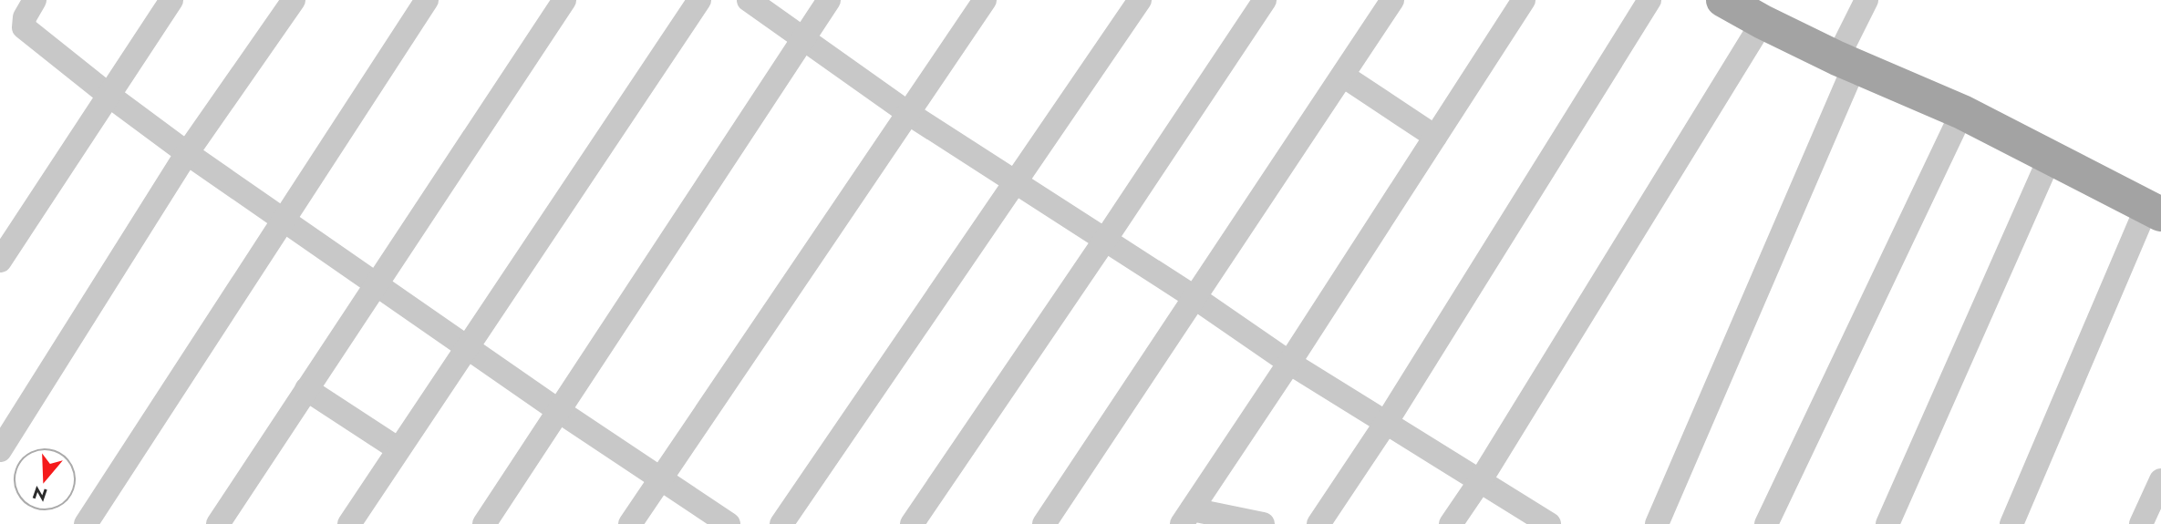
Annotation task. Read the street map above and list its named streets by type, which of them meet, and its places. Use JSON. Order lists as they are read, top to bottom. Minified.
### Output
{"north":"bottom"}
